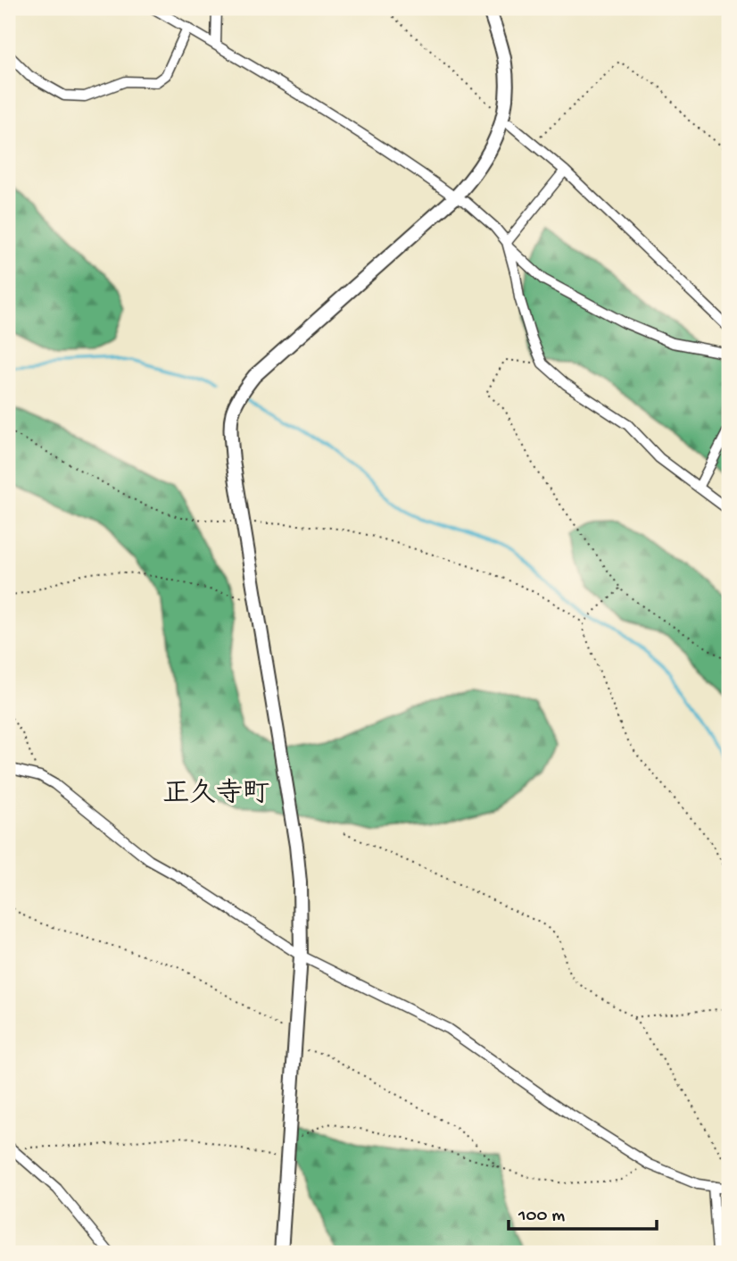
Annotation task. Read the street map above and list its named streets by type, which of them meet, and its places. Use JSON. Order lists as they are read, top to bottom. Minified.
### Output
{"districts":["正久寺町"],"scale_bar":"100 m"}
